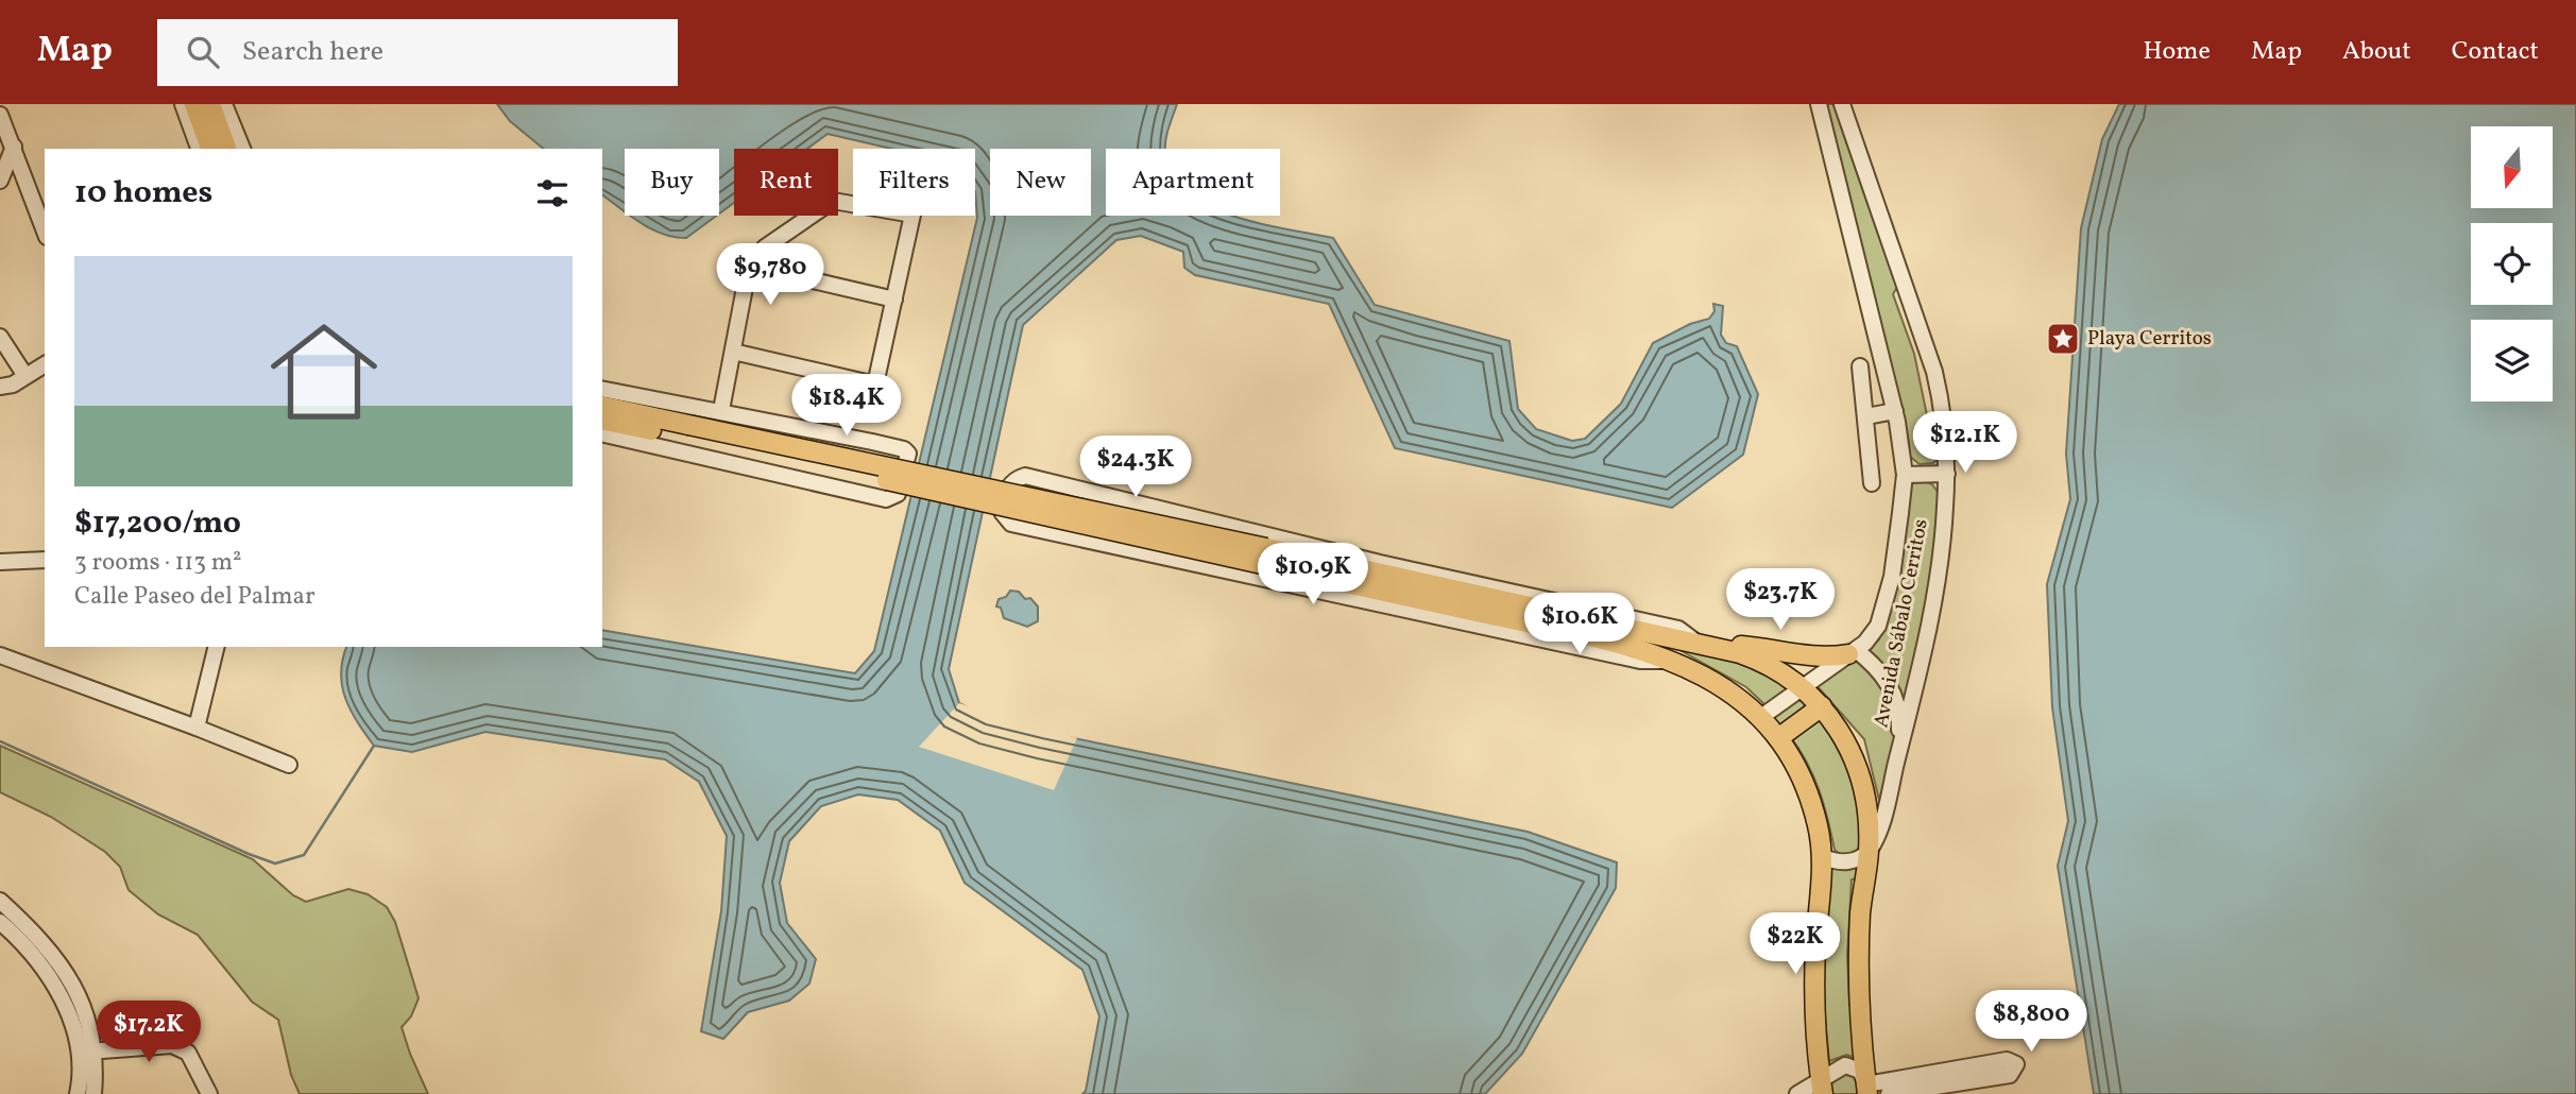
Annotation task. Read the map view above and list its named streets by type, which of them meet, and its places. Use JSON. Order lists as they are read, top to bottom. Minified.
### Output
{"streets":{"main road":["Avenida Sábalo Cerritos"]},"places":{"place":["Playa Cerritos"]},"north":"bottom","page":{"header":"Map","search":"Search here","nav":["Home","Map","About","Contact"],"chip":["Buy","Rent","Filters","New","Apartment"],"heading":"10 homes","list":[{"name":"$17,200/mo","note":"3 rooms · 113 m² · Calle Paseo del Palmar"}],"price":["$9,780","$18.4K","$12.1K","$24.3K","$10.9K","$23.7K","$10.6K","$22K","$8,800","$17.2K"]}}
